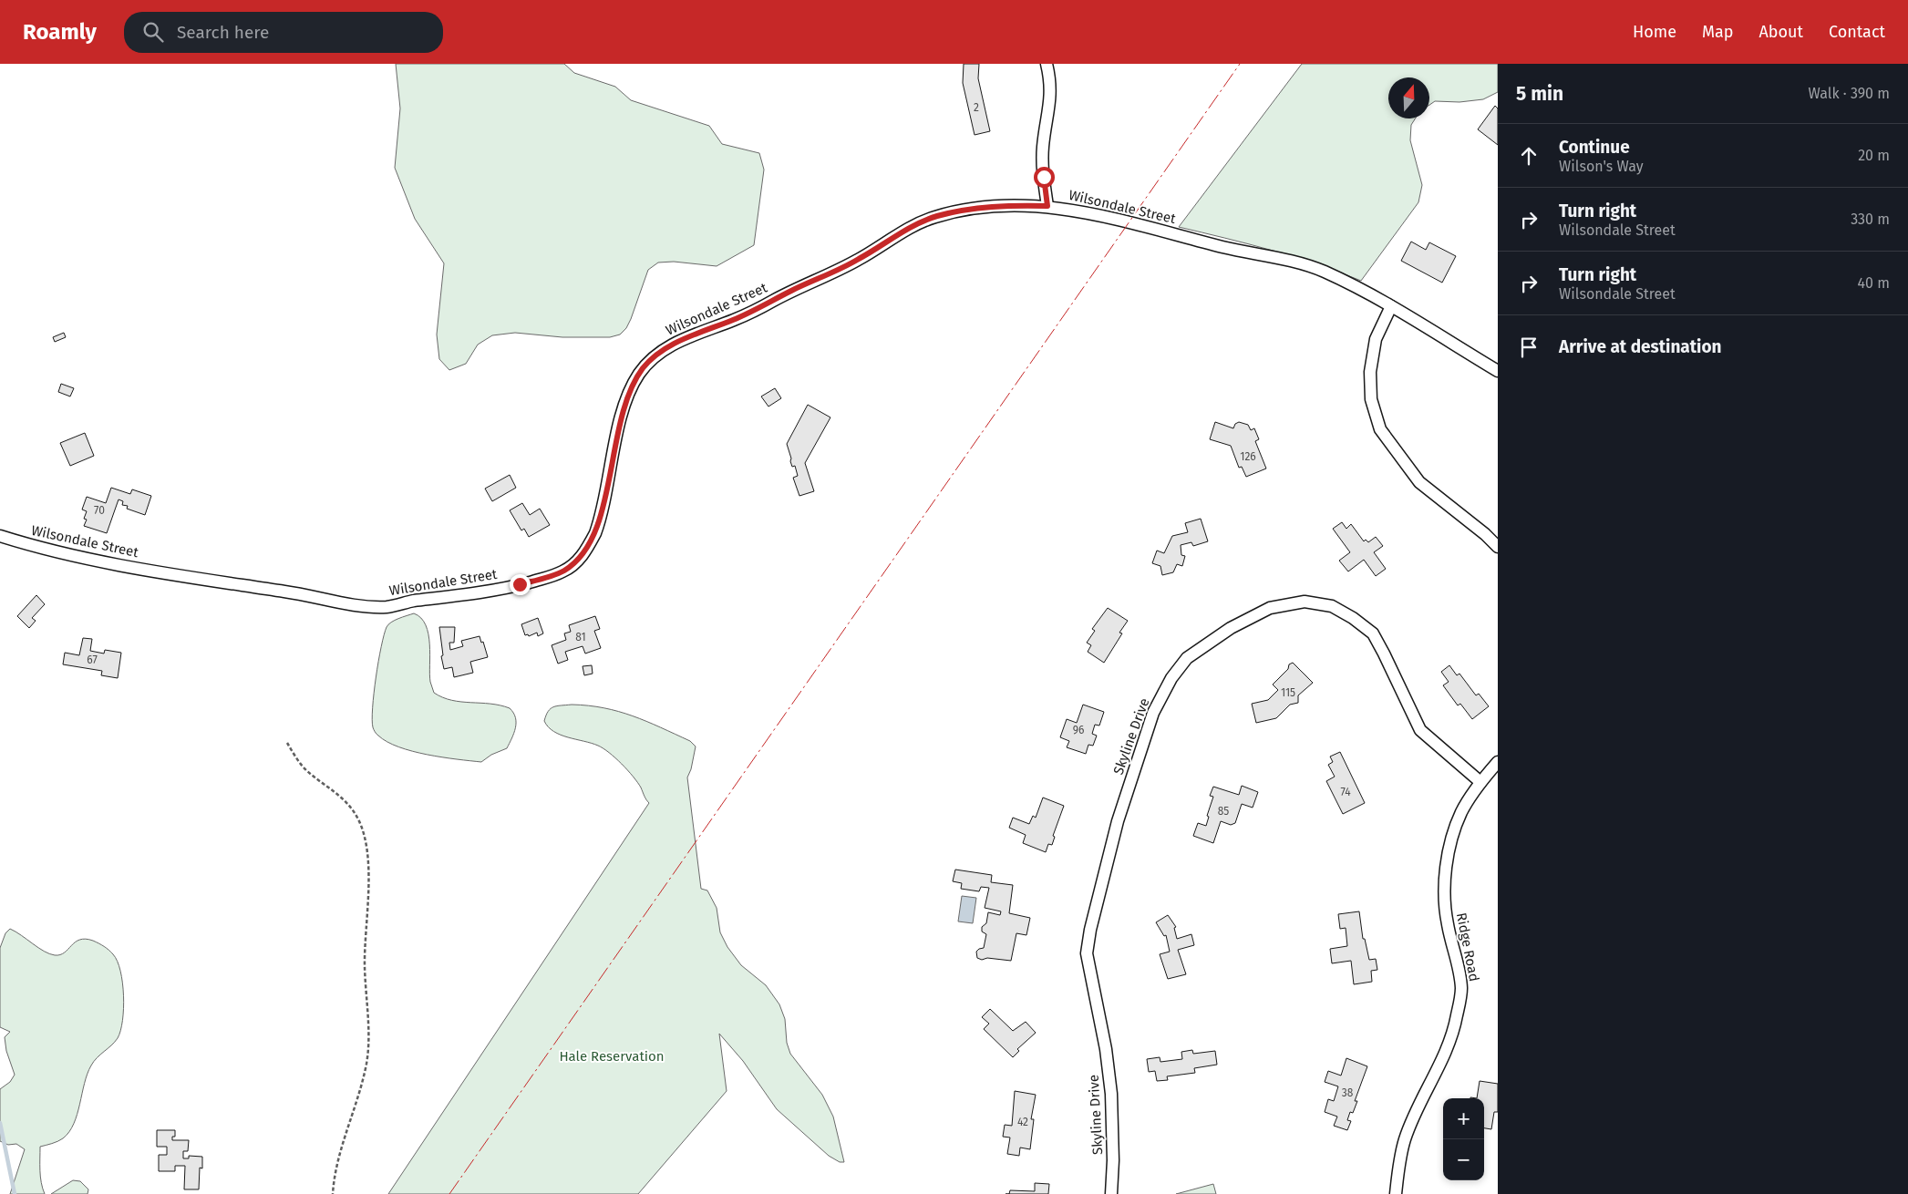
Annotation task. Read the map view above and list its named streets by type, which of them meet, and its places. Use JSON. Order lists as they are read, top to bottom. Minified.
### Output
{"streets":{"street":["Wilsondale Street","Skyline Drive","Ridge Road"]},"crossings":[["Skyline Drive","Ridge Road"]],"parks":["Hale Reservation"],"house_numbers":["2","126","70","81","67","115","96","74","85","38","42"],"north":"top","page":{"header":"Roamly","search":"Search here","nav":["Home","Map","About","Contact"],"heading":["5 min","Walk · 390 m"],"list":[["Continue","Wilson's Way","20 m"],["Turn right","Wilsondale Street","330 m"],["Turn right","Wilsondale Street","40 m"],"Arrive at destination"],"map_buttons":["+","−"]}}
